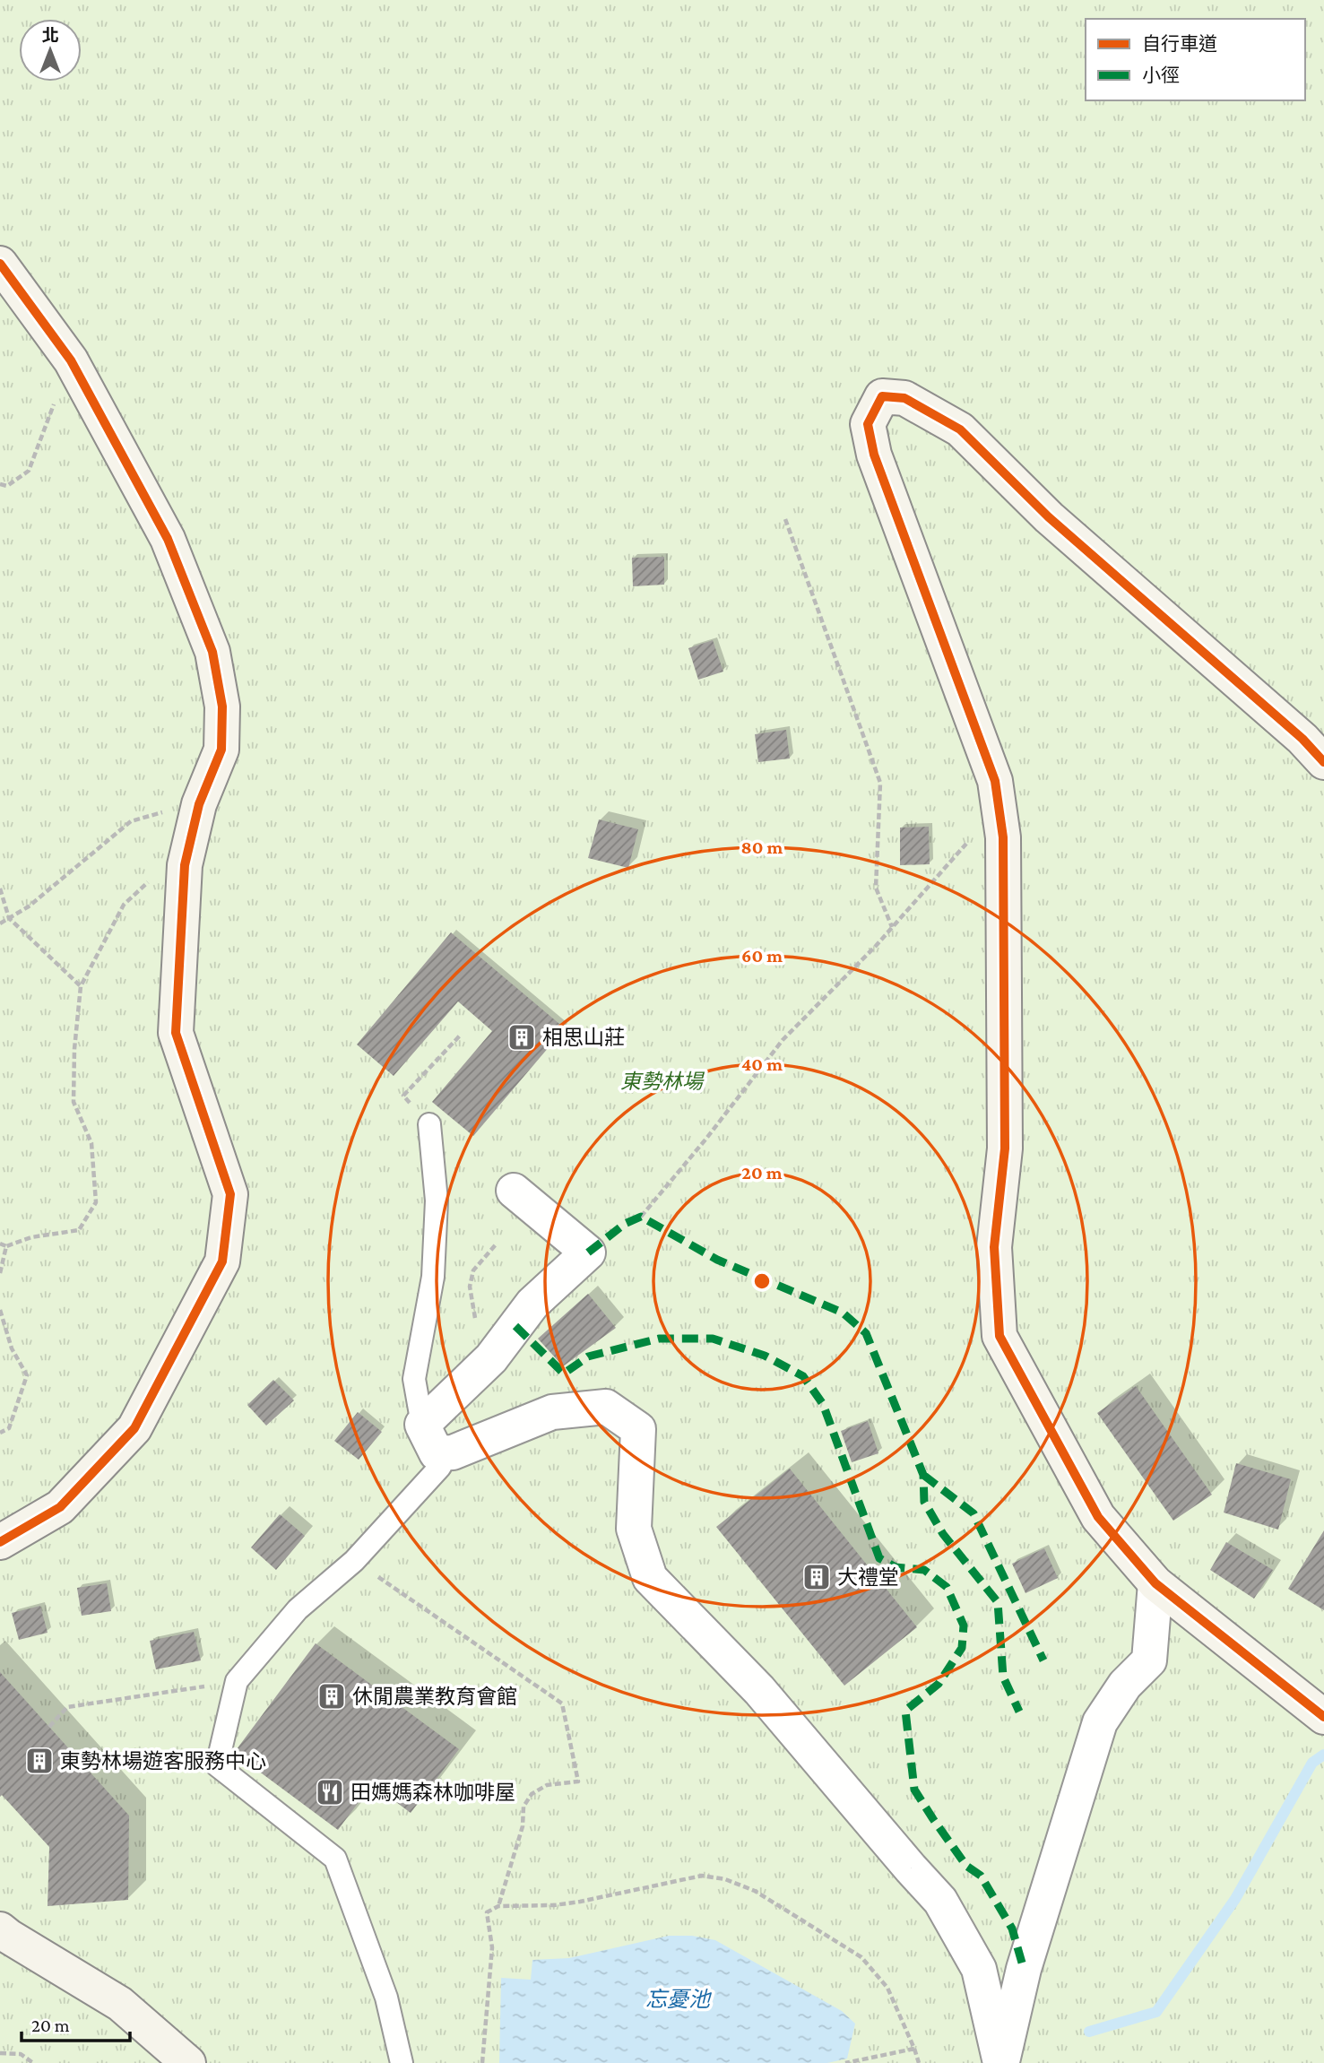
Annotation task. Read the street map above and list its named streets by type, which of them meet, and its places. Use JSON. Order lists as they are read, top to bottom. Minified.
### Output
{"water":["忘憂池"],"parks":["東勢林場"],"places":{"building":["相思山莊","大禮堂","休閒農業教育會館","東勢林場遊客服務中心"],"restaurant":["田媽媽森林咖啡屋"]},"legend":["自行車道","小徑"],"scale_bar":"20 m","north":"top","rings":["80 m","60 m","40 m","20 m"]}
